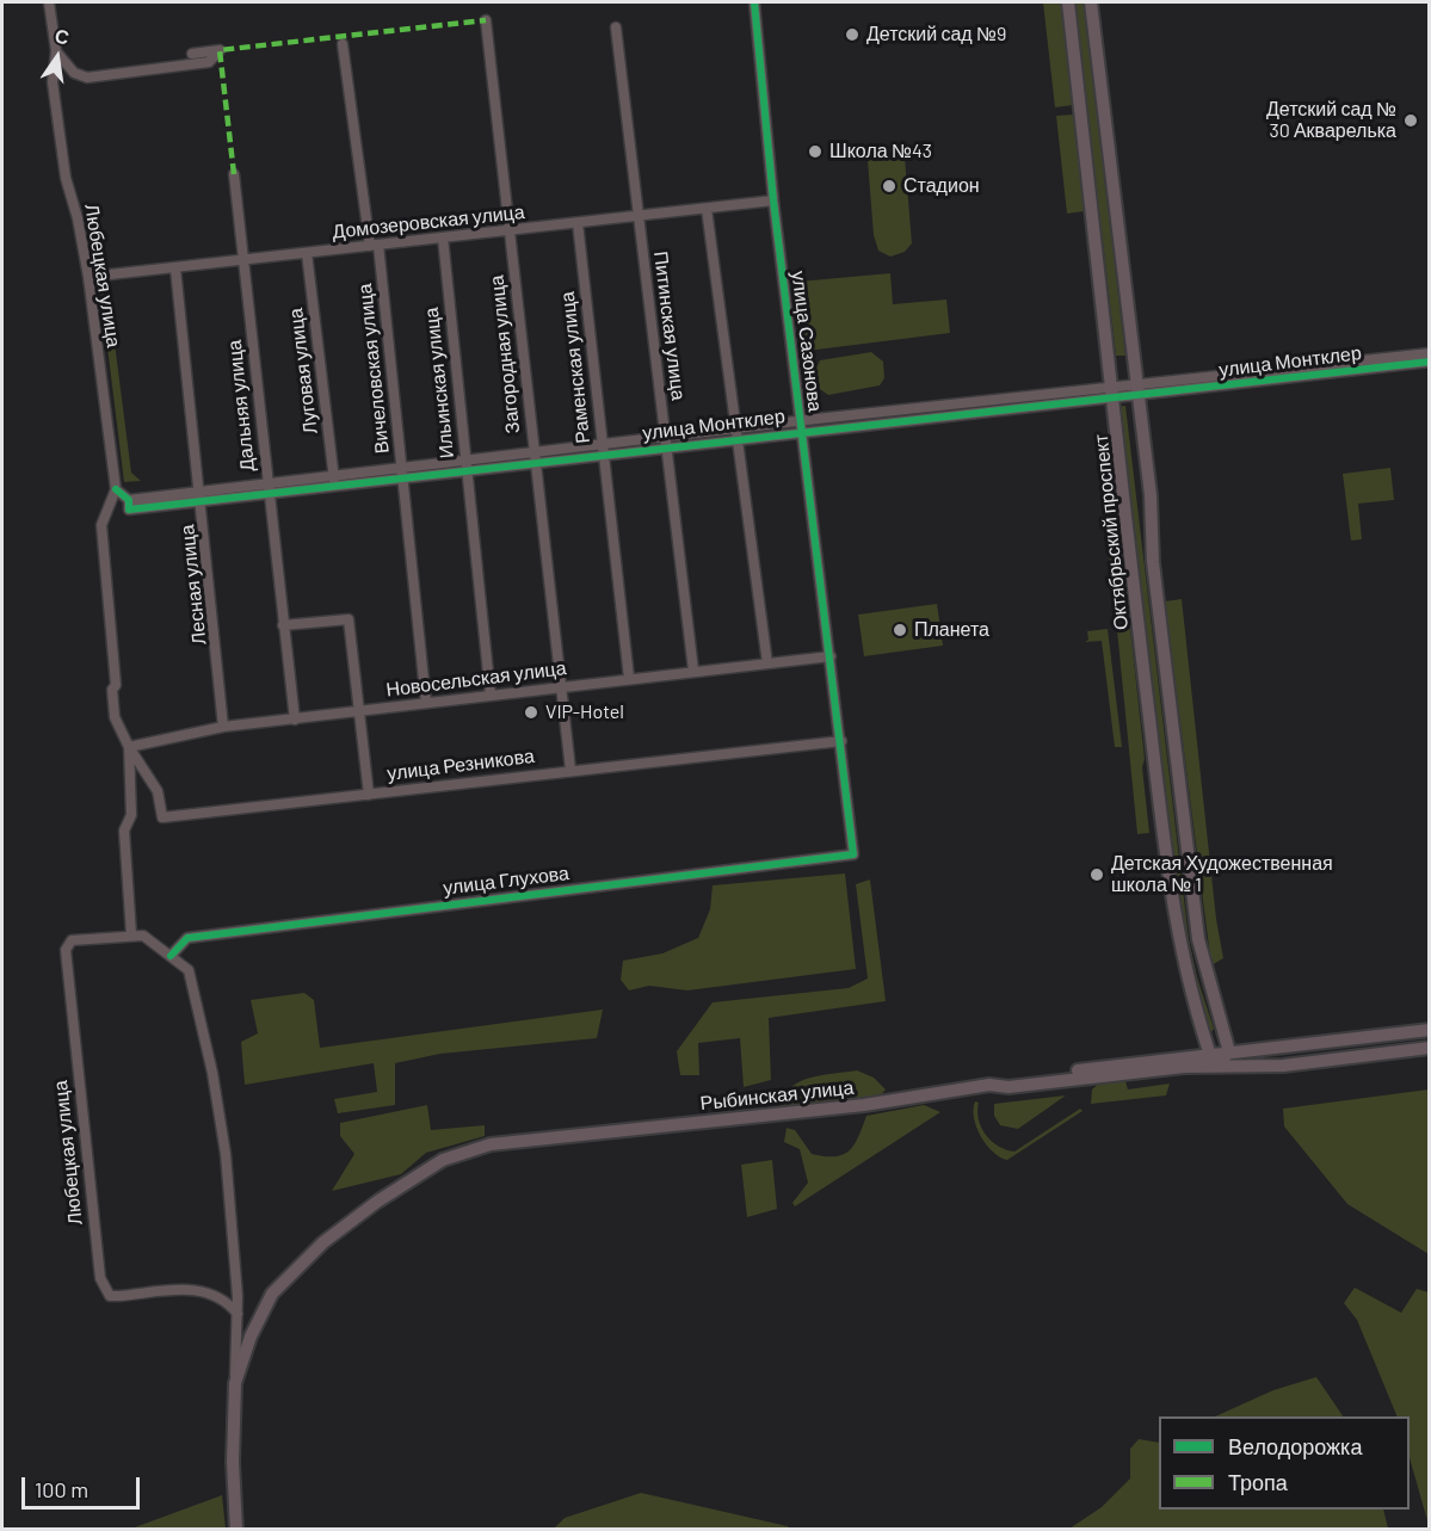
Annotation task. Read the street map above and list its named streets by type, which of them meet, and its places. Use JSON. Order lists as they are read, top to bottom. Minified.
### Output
{"streets":{"main road":["Октябрьский проспект","Рыбинская улица"],"street":["Домозеровская улица","Любецкая улица","Питинская улица","улица Сазонова","Загородная улица","улица Монтклер","Раменская улица","Вичеловская улица","Луговая улица","Ильинская улица","Дальняя улица","Лесная улица","Новосельская улица","улица Резникова","улица Глухова"]},"crossings":[["Домозеровская улица","Любецкая улица"],["Домозеровская улица","Питинская улица"],["Домозеровская улица","улица Сазонова"],["Домозеровская улица","Загородная улица"],["Домозеровская улица","Раменская улица"],["Домозеровская улица","Вичеловская улица"],["Домозеровская улица","Луговая улица"],["Домозеровская улица","Ильинская улица"],["Домозеровская улица","Дальняя улица"],["Домозеровская улица","Лесная улица"],["Любецкая улица","улица Монтклер"],["Любецкая улица","Новосельская улица"],["Любецкая улица","улица Резникова"],["Любецкая улица","улица Глухова"],["Питинская улица","улица Монтклер"],["Питинская улица","Новосельская улица"],["улица Сазонова","улица Монтклер"],["улица Сазонова","Новосельская улица"],["улица Сазонова","улица Резникова"],["улица Сазонова","улица Глухова"],["Загородная улица","улица Монтклер"],["Загородная улица","Новосельская улица"],["Загородная улица","улица Резникова"],["улица Монтклер","Раменская улица"],["улица Монтклер","Вичеловская улица"],["улица Монтклер","Луговая улица"],["улица Монтклер","Ильинская улица"],["улица Монтклер","Дальняя улица"],["улица Монтклер","Октябрьский проспект"],["улица Монтклер","Лесная улица"],["Раменская улица","Новосельская улица"],["Вичеловская улица","Новосельская улица"],["Ильинская улица","Новосельская улица"],["Дальняя улица","Новосельская улица"],["Октябрьский проспект","Рыбинская улица"],["Лесная улица","Новосельская улица"],["Новосельская улица","улица Резникова"]],"places":["Детский сад №9","Детский сад № 30 Акварелька","Школа №43","Стадион","Планета","VIP-Hotel","Детская Художественная школа № 1"],"legend":["Велодорожка","Тропа"],"scale_bar":"100 m","north":"top"}
